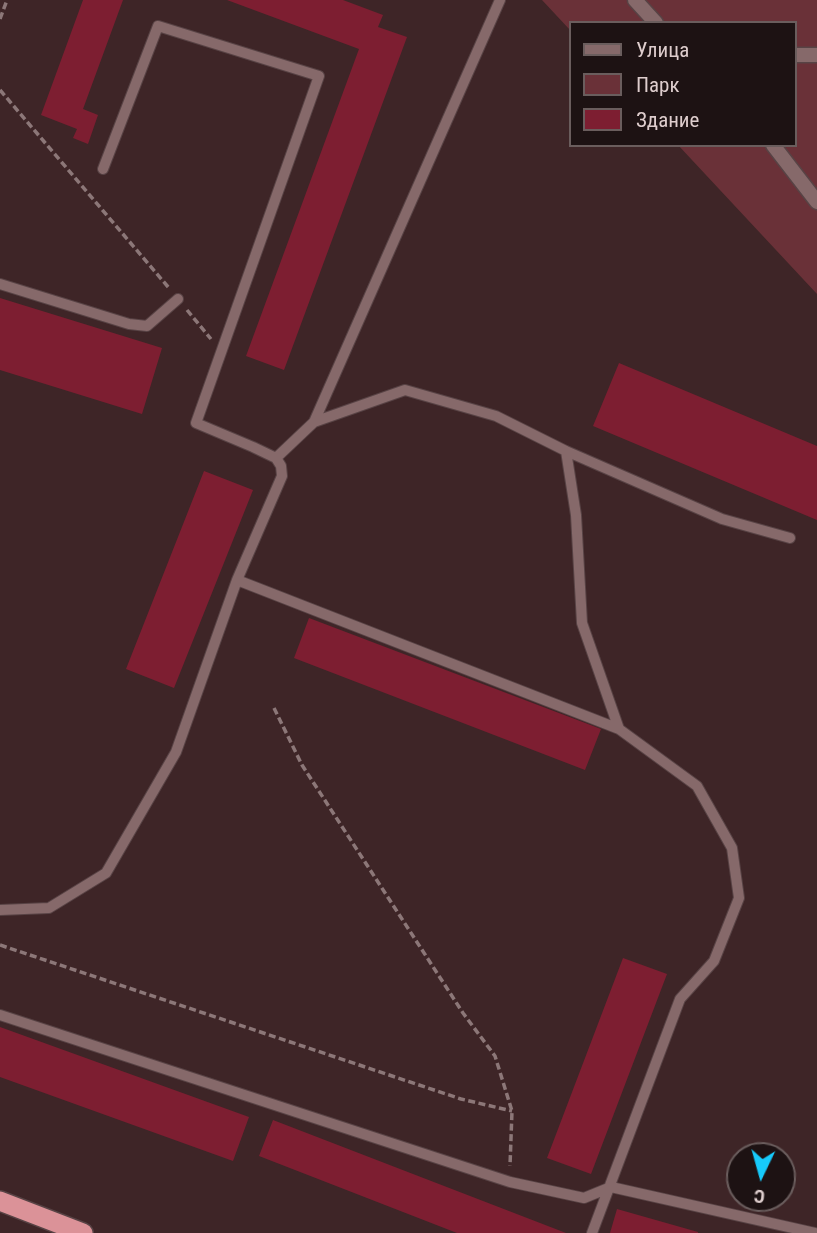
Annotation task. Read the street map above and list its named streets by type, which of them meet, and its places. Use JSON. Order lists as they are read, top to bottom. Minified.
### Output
{"legend":["Улица","Парк","Здание"],"north":"bottom"}
